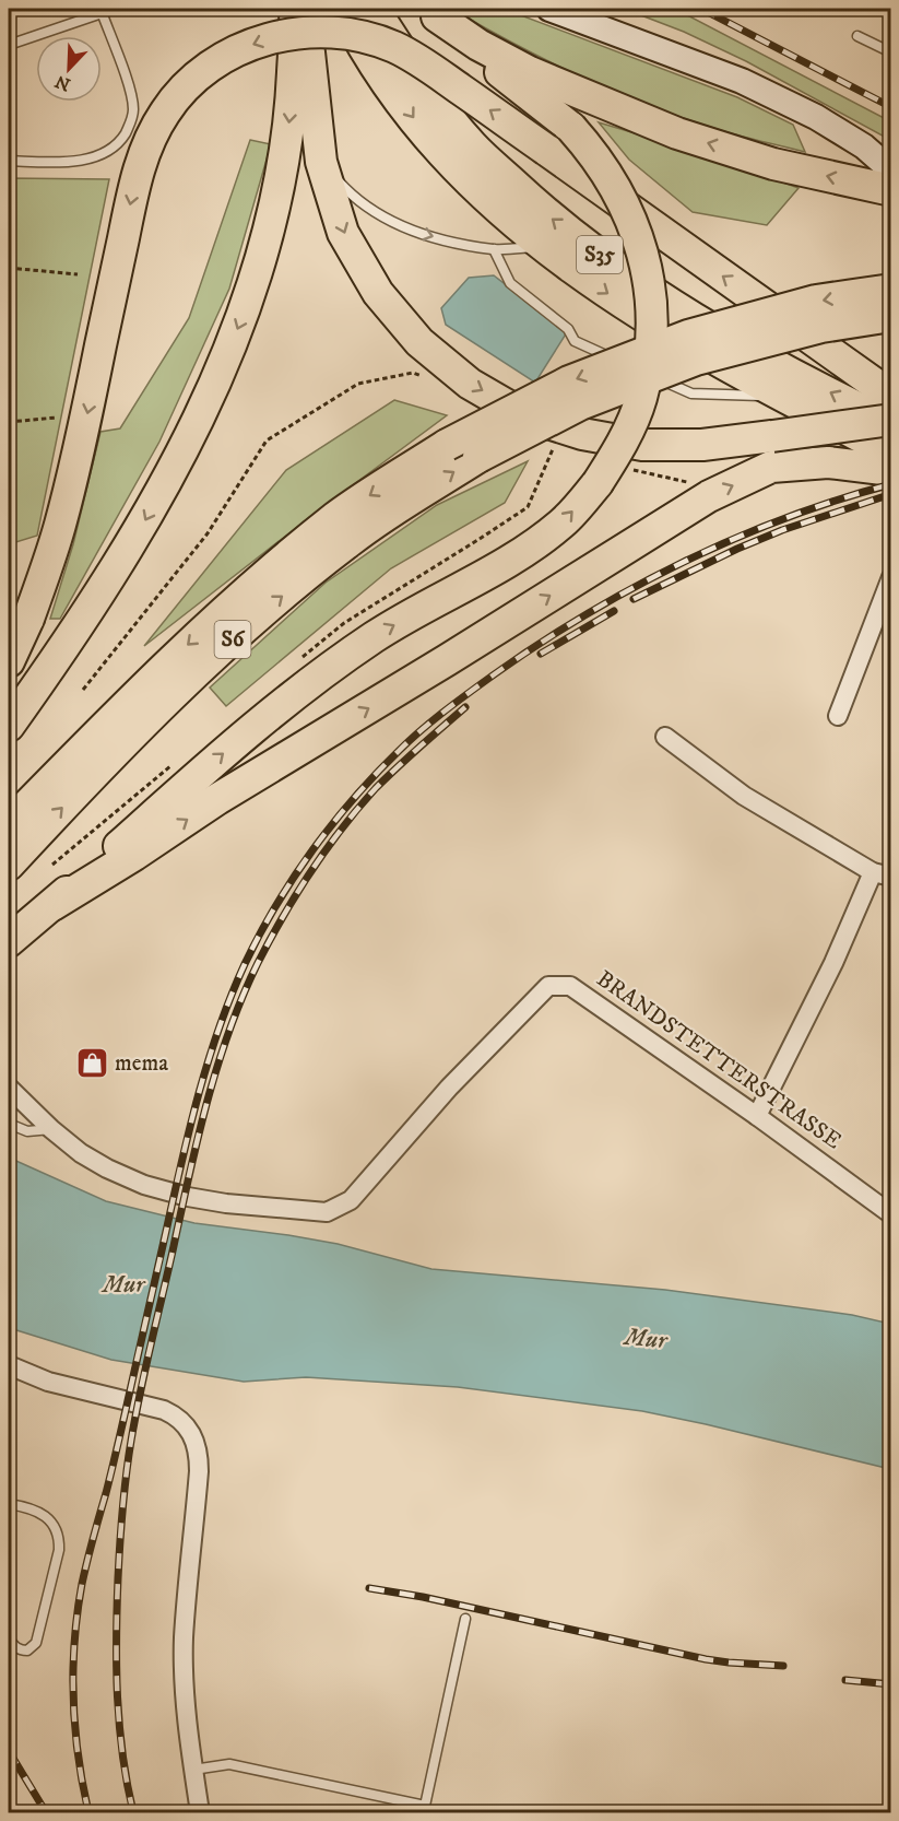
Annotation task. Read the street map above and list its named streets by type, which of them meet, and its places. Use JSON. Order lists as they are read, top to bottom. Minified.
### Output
{"streets":{"highway":["S35","S6"],"street":["BRANDSTETTERSTRASSE"]},"water":["Mur"],"places":{"shop":["mema"]},"north":"bottom left"}
